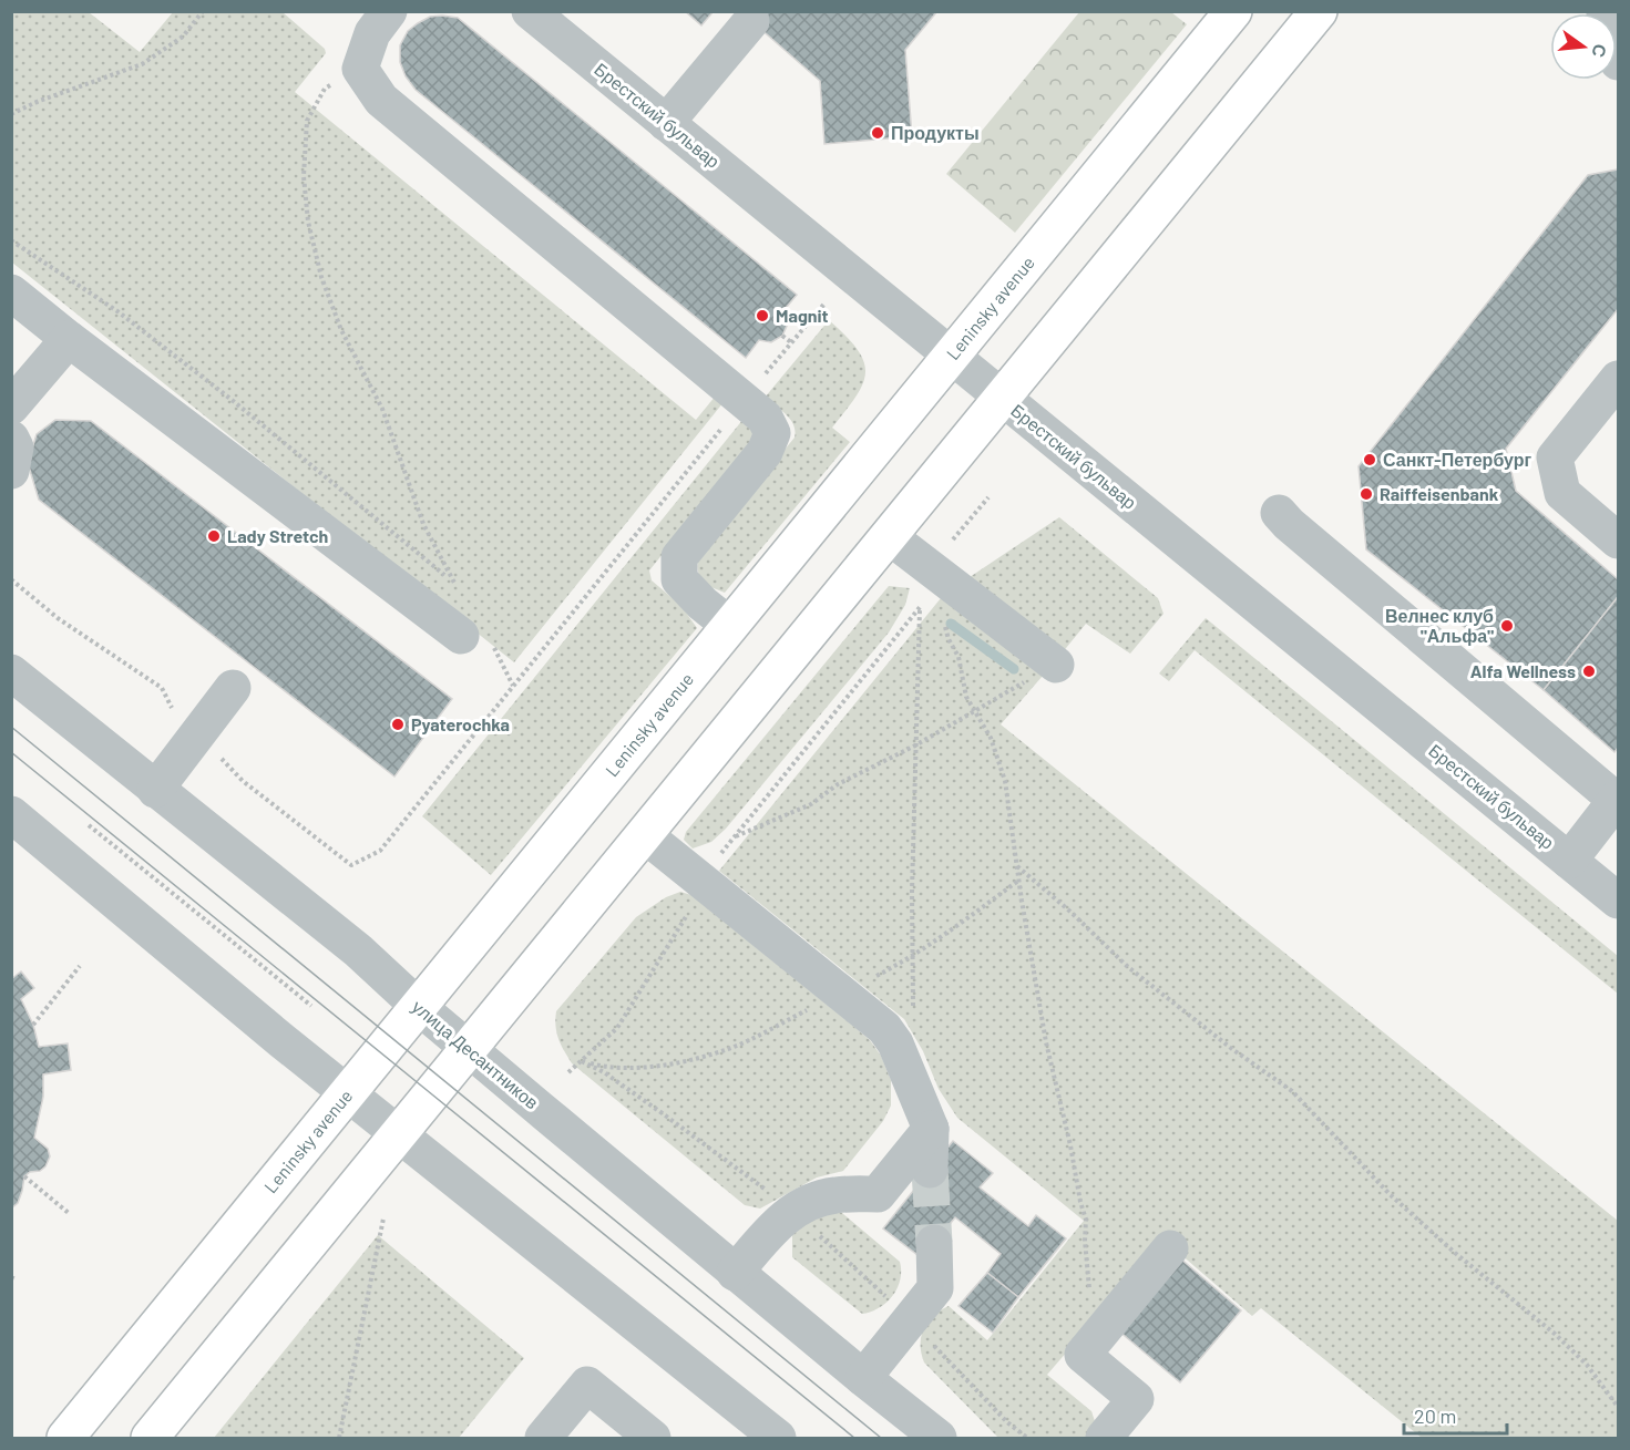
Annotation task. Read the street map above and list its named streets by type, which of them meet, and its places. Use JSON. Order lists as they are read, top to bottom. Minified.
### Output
{"streets":{"main road":["Leninsky avenue"],"street":["Брестский бульвар","улица Десантников"]},"crossings":[["Брестский бульвар","Leninsky avenue"],["Leninsky avenue","улица Десантников"]],"places":["Продукты","Magnit","Санкт-Петербург","Raiffeisenbank","Lady Stretch","Велнес клуб \"Альфа\"","Alfa Wellness","Pyaterochka"],"scale_bar":"20 m","north":"right"}
